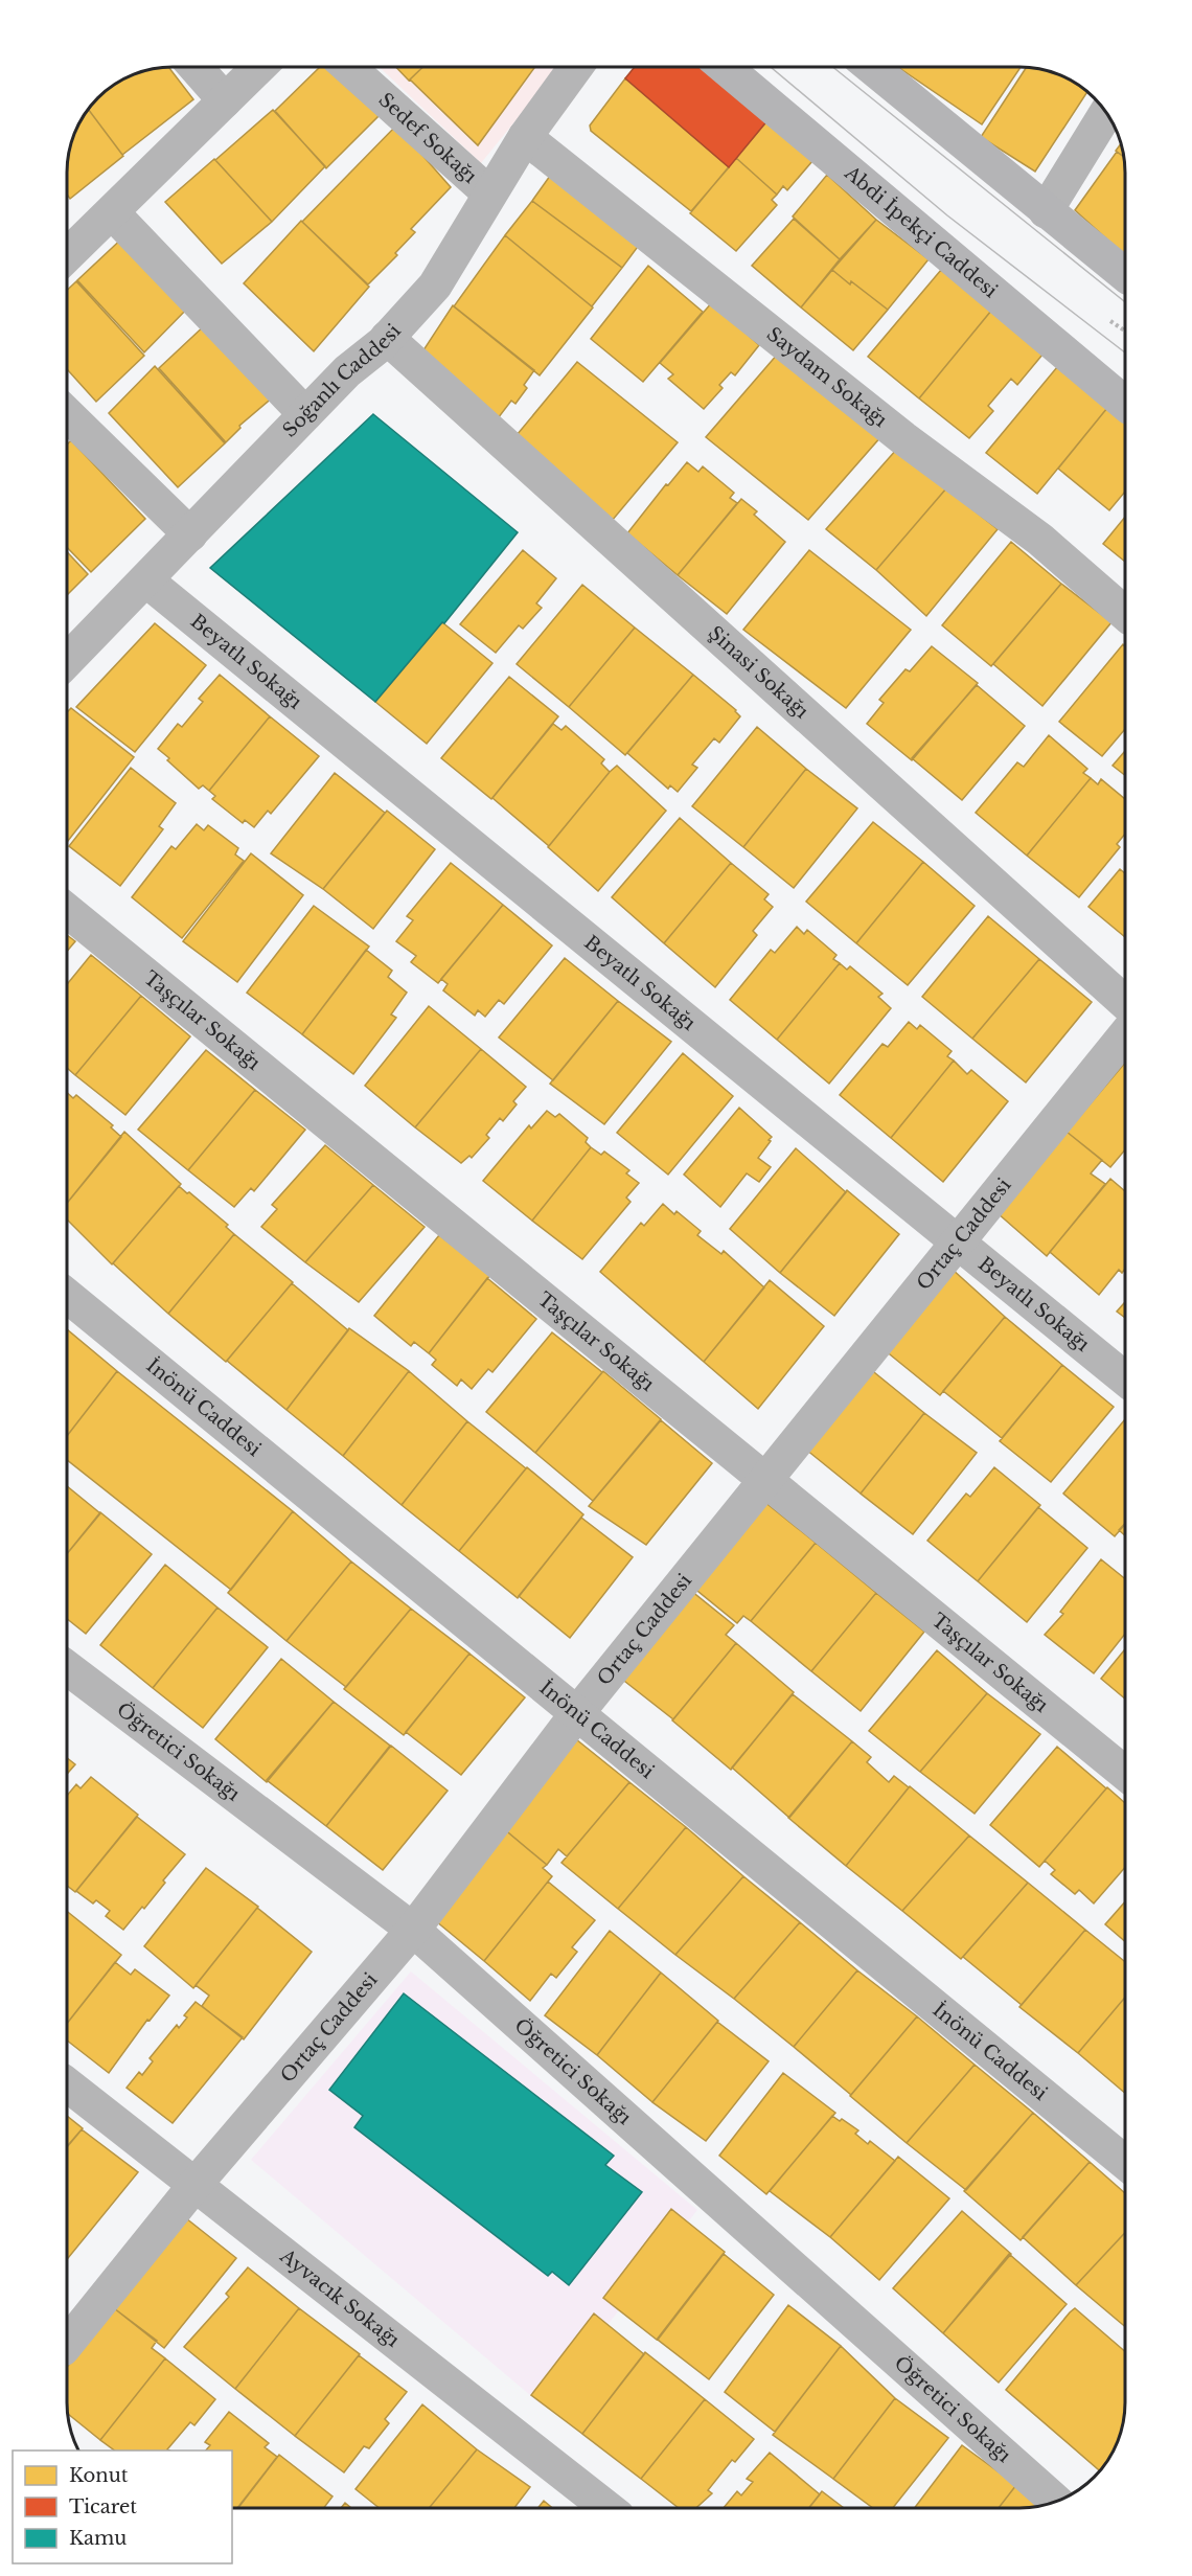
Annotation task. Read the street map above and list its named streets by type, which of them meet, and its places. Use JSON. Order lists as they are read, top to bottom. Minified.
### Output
{"streets":{"main road":["Abdi İpekçi Caddesi"],"street":["Sedef Sokağı","Saydam Sokağı","Soğanlı Caddesi","Beyatlı Sokağı","Şinasi Sokağı","Taşçılar Sokağı","Ortaç Caddesi","İnönü Caddesi","Öğretici Sokağı","Ayvacık Sokağı"]},"crossings":[["Sedef Sokağı","Soğanlı Caddesi"],["Saydam Sokağı","Soğanlı Caddesi"],["Soğanlı Caddesi","Beyatlı Sokağı"],["Soğanlı Caddesi","Şinasi Sokağı"],["Beyatlı Sokağı","Ortaç Caddesi"],["Taşçılar Sokağı","Ortaç Caddesi"],["Ortaç Caddesi","İnönü Caddesi"],["Ortaç Caddesi","Öğretici Sokağı"],["Ortaç Caddesi","Ayvacık Sokağı"]],"legend":["Konut","Ticaret","Kamu"]}
